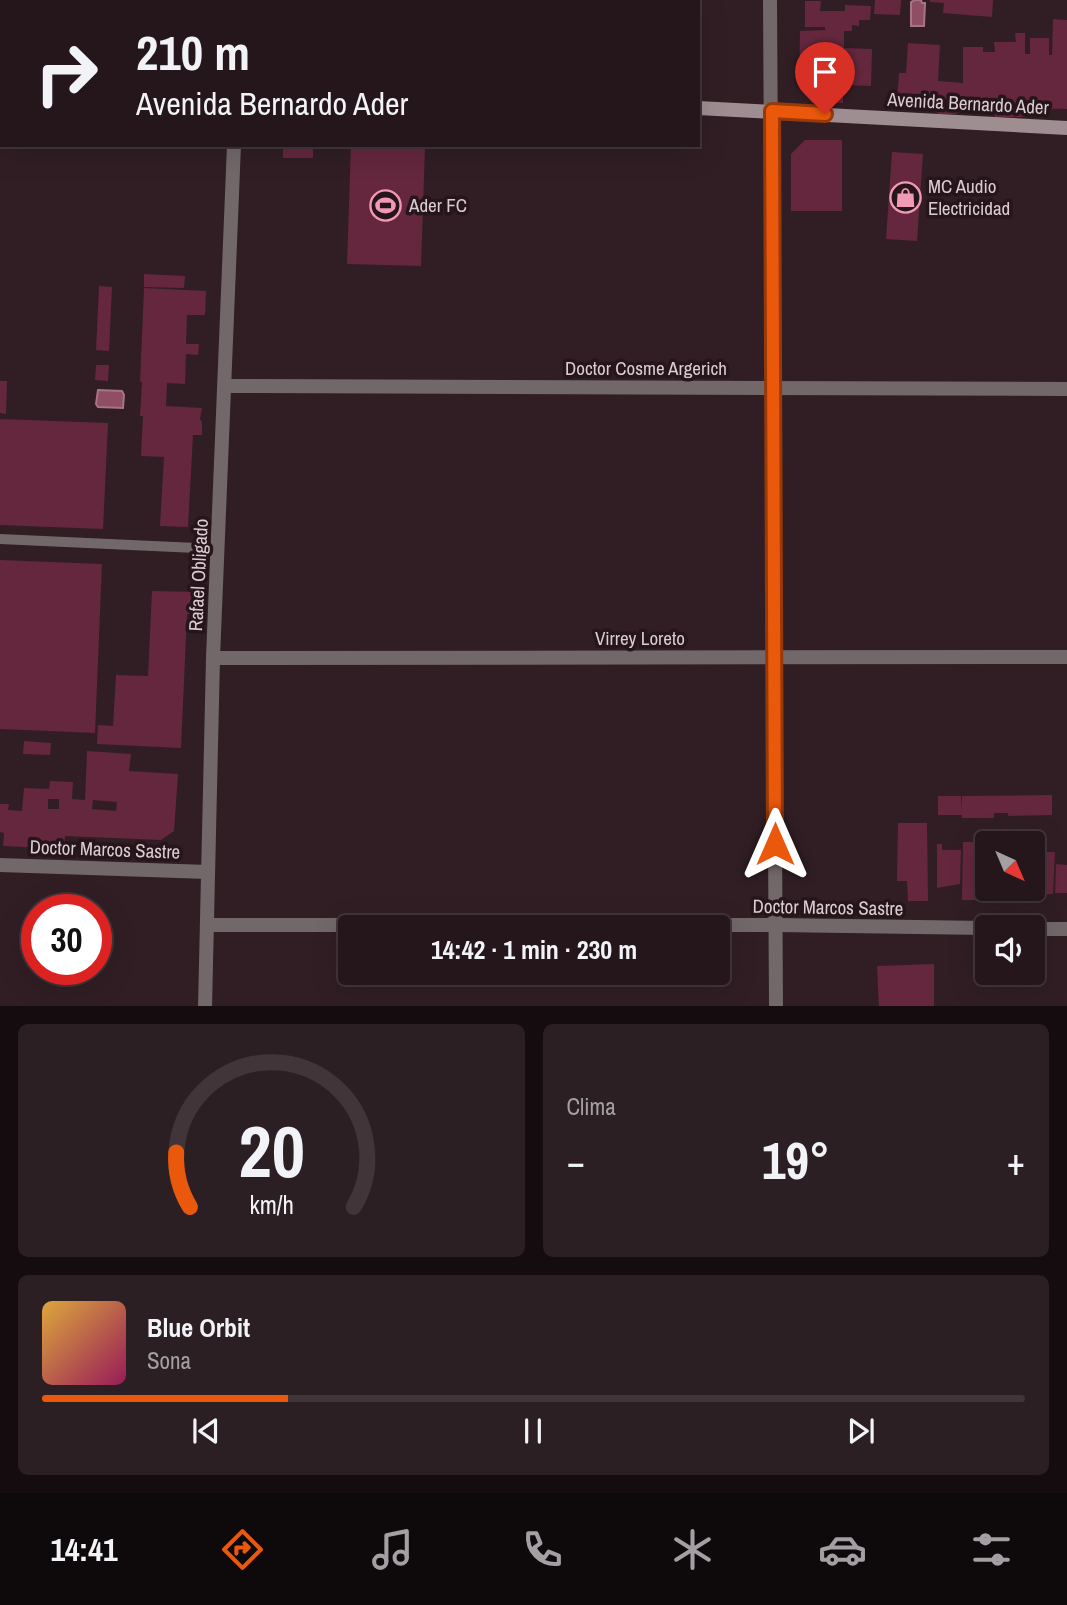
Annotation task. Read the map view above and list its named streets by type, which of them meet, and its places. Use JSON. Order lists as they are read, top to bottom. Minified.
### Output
{"streets":{"main road":["Avenida Bernardo Ader"],"street":["Doctor Cosme Argerich","Rafael Obligado","Virrey Loreto","Doctor Marcos Sastre"]},"crossings":[["Doctor Cosme Argerich","Rafael Obligado"],["Rafael Obligado","Virrey Loreto"],["Rafael Obligado","Doctor Marcos Sastre"]],"places":{"shop":["MC Audio Electricidad"],"sports":["Ader FC"]},"north":"bottom right","page":{"turn":["210 m","Avenida Bernardo Ader"],"limit":"30","trip":"14:42 · 1 min · 230 m","tile":"Clima","heat":["−","19°","+"],"song":["Blue Orbit","Sona"],"tabs":"14:41","gauge":["20","km/h"]}}
